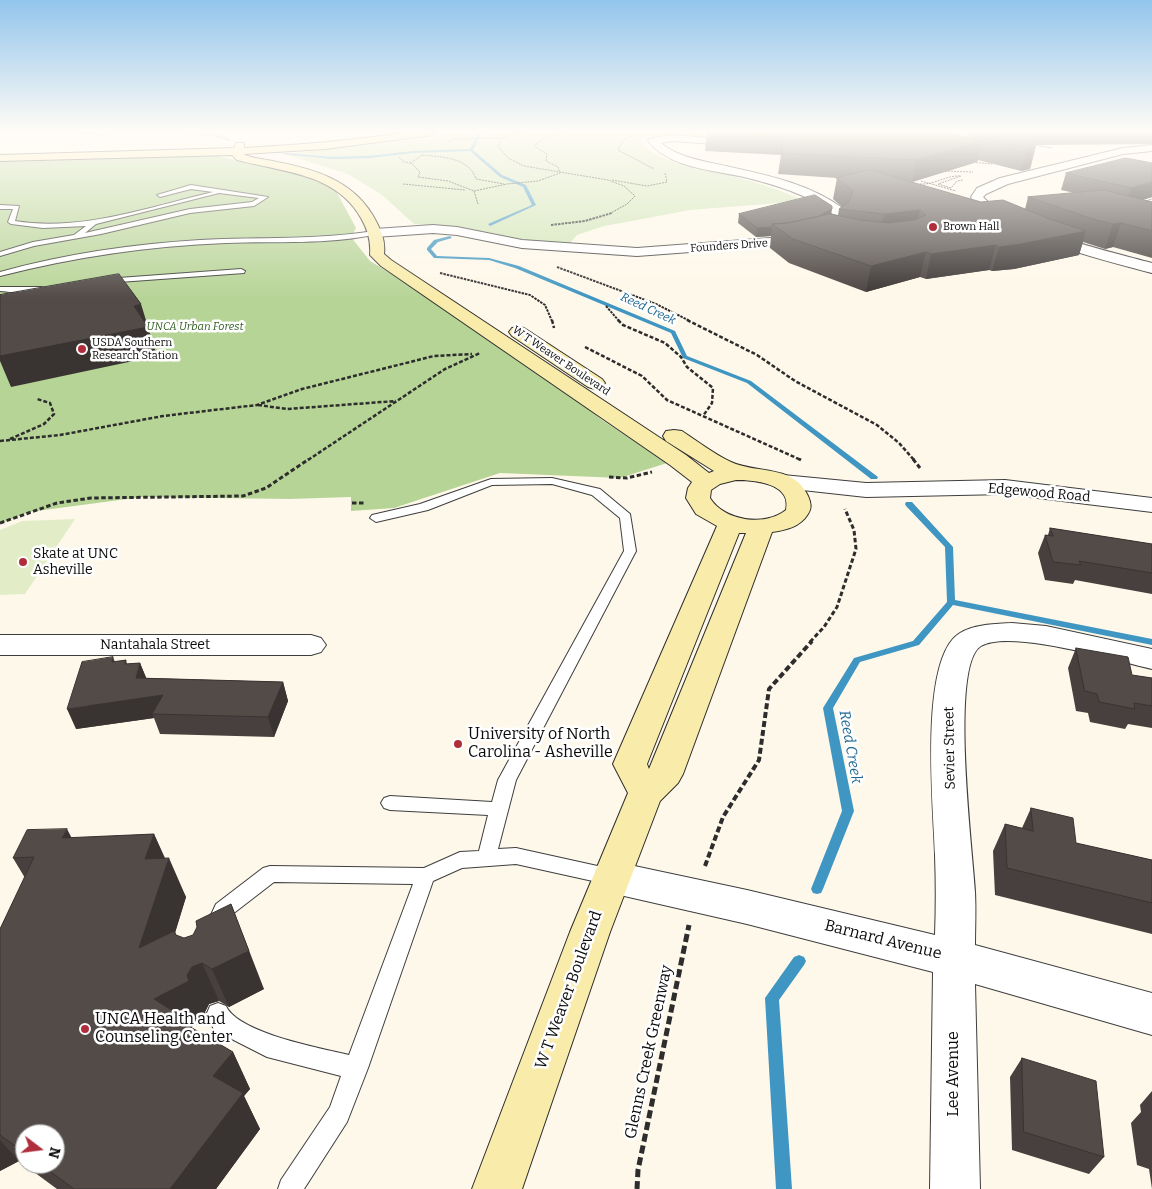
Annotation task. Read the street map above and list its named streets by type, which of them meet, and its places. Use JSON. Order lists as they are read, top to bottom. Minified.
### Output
{"streets":{"main road":["W T Weaver Boulevard"],"street":["Founders Drive","Edgewood Road","Nantahala Street","Sevier Street","Barnard Avenue","Lee Avenue"],"path":["Glenns Creek Greenway"]},"crossings":[["Founders Drive","W T Weaver Boulevard"],["W T Weaver Boulevard","Edgewood Road"],["W T Weaver Boulevard","Barnard Avenue"],["Sevier Street","Barnard Avenue"],["Sevier Street","Lee Avenue"],["Barnard Avenue","Lee Avenue"]],"water":["Reed Creek"],"parks":["UNCA Urban Forest"],"places":["Brown Hall","USDA Southern Research Station","Skate at UNC Asheville","University of North Carolina - Asheville","UNCA Health and Counseling Center"],"north":"right"}
